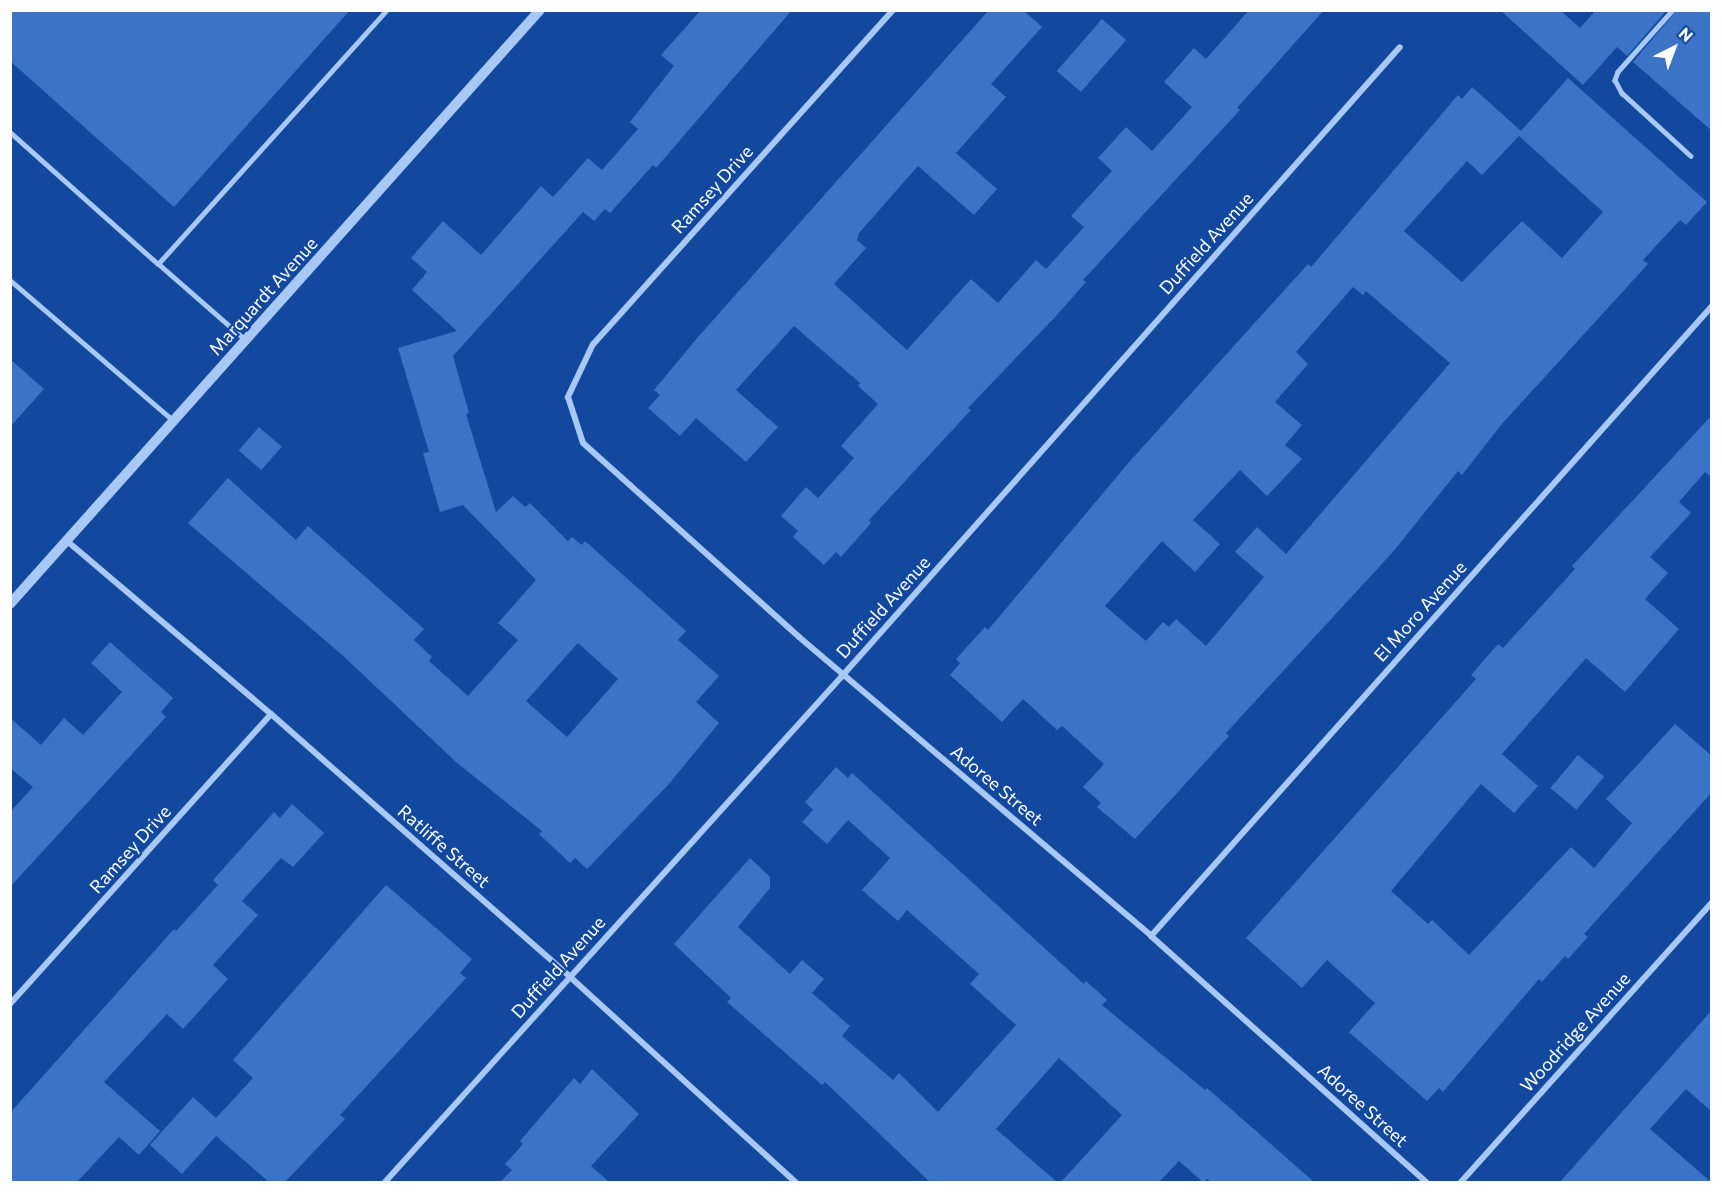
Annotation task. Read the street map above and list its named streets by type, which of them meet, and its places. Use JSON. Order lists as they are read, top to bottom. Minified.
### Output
{"streets":{"street":["Ramsey Drive","Duffield Avenue","Marquardt Avenue","El Moro Avenue","Adoree Street","Ratliffe Street","Woodridge Avenue"]},"crossings":[["Ramsey Drive","Adoree Street"],["Ramsey Drive","Ratliffe Street"],["Duffield Avenue","Adoree Street"],["Duffield Avenue","Ratliffe Street"],["Marquardt Avenue","Ratliffe Street"],["El Moro Avenue","Adoree Street"]],"north":"top right"}
